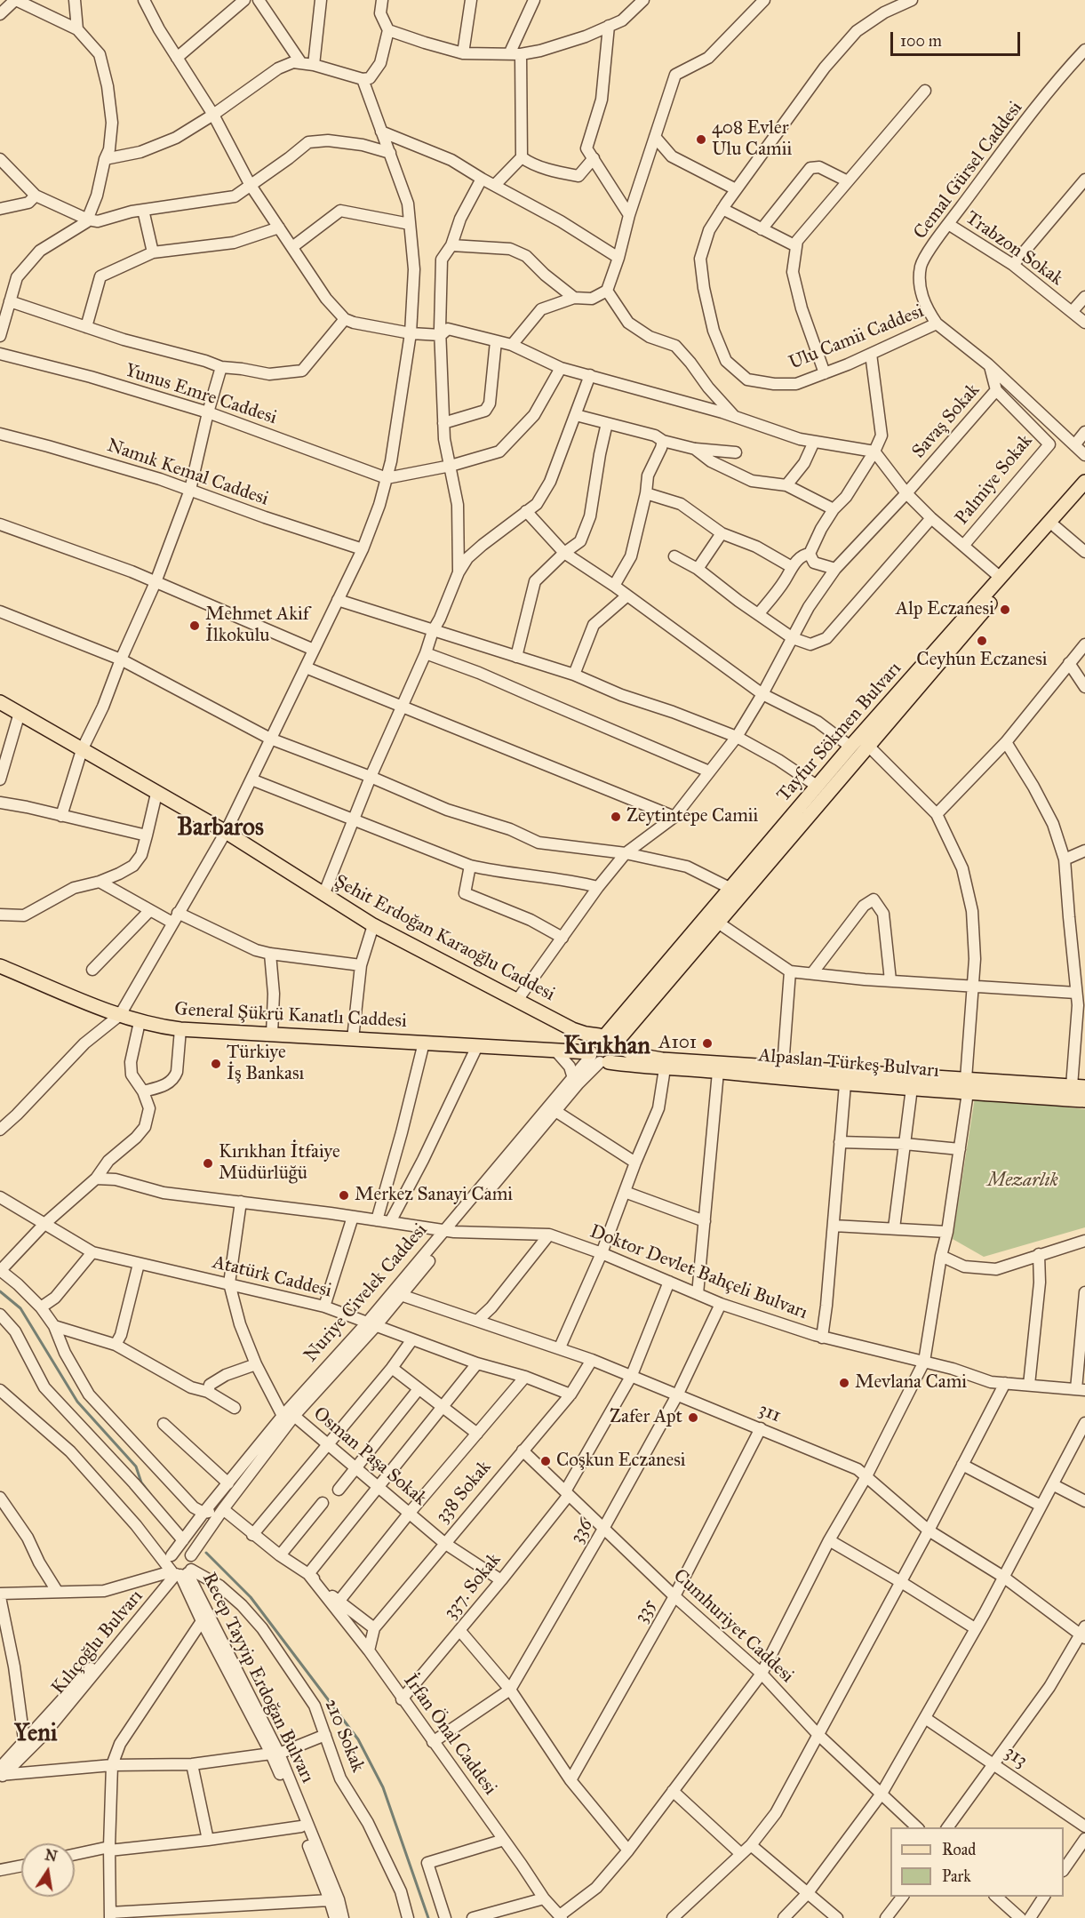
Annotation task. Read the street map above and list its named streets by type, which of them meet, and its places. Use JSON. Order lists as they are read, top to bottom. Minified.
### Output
{"streets":{"main road":["Tayfur Sökmen Bulvarı","Şehit Erdoğan Karaoğlu Caddesi","General Şükrü Kanatlı Caddesi","Alpaslan Türkeş Bulvarı","Nuriye Civelek Caddesi"],"street":["Cemal Gürsel Caddesi","Trabzon Sokak","Ulu Camii Caddesi","Yunus Emre Caddesi","Savaş Sokak","Namık Kemal Caddesi","Palmiye Sokak","Doktor Devlet Bahçeli Bulvarı","Atatürk Caddesi","311","Osman Paşa Sokak","338 Sokak","336","337. Sokak","335","Cumhuriyet Caddesi","Kılıçoğlu Bulvarı","Recep Tayyip Erdoğan Bulvarı","İrfan Önal Caddesi","210 Sokak","313"]},"crossings":[["Cemal Gürsel Caddesi","Trabzon Sokak"],["Cemal Gürsel Caddesi","Ulu Camii Caddesi"],["Ulu Camii Caddesi","Savaş Sokak"],["Savaş Sokak","Palmiye Sokak"],["Savaş Sokak","Şehit Erdoğan Karaoğlu Caddesi"],["Tayfur Sökmen Bulvarı","Şehit Erdoğan Karaoğlu Caddesi"],["Tayfur Sökmen Bulvarı","Alpaslan Türkeş Bulvarı"],["Tayfur Sökmen Bulvarı","Nuriye Civelek Caddesi"],["Şehit Erdoğan Karaoğlu Caddesi","Alpaslan Türkeş Bulvarı"],["Şehit Erdoğan Karaoğlu Caddesi","Nuriye Civelek Caddesi"],["General Şükrü Kanatlı Caddesi","Alpaslan Türkeş Bulvarı"],["General Şükrü Kanatlı Caddesi","Nuriye Civelek Caddesi"],["Alpaslan Türkeş Bulvarı","Nuriye Civelek Caddesi"],["Doktor Devlet Bahçeli Bulvarı","Nuriye Civelek Caddesi"],["Doktor Devlet Bahçeli Bulvarı","336"],["Doktor Devlet Bahçeli Bulvarı","337. Sokak"],["Atatürk Caddesi","Nuriye Civelek Caddesi"],["Atatürk Caddesi","338 Sokak"],["Nuriye Civelek Caddesi","311"],["Nuriye Civelek Caddesi","Osman Paşa Sokak"],["Nuriye Civelek Caddesi","Kılıçoğlu Bulvarı"],["Nuriye Civelek Caddesi","Recep Tayyip Erdoğan Bulvarı"],["Nuriye Civelek Caddesi","İrfan Önal Caddesi"],["Nuriye Civelek Caddesi","210 Sokak"],["311","338 Sokak"],["311","336"],["311","337. Sokak"],["311","335"],["Osman Paşa Sokak","338 Sokak"],["Osman Paşa Sokak","337. Sokak"],["338 Sokak","Cumhuriyet Caddesi"],["338 Sokak","İrfan Önal Caddesi"],["336","Cumhuriyet Caddesi"],["336","İrfan Önal Caddesi"],["337. Sokak","Cumhuriyet Caddesi"],["337. Sokak","İrfan Önal Caddesi"],["335","Cumhuriyet Caddesi"],["Kılıçoğlu Bulvarı","Recep Tayyip Erdoğan Bulvarı"],["Kılıçoğlu Bulvarı","210 Sokak"],["Recep Tayyip Erdoğan Bulvarı","210 Sokak"]],"districts":["Barbaros","Kırıkhan","Yeni"],"parks":["Mezarlık"],"places":["408 Evler Ulu Camii","Alp Eczanesi","Mehmet Akif İlkokulu","Ceyhun Eczanesi","Zeytintepe Camii","A101","Türkiye İş Bankası","Kırıkhan İtfaiye Müdürlüğü","Merkez Sanayi Cami","Mevlana Cami","Zafer Apt","Coşkun Eczanesi"],"legend":["Road","Park"],"scale_bar":"100 m","north":"top"}
